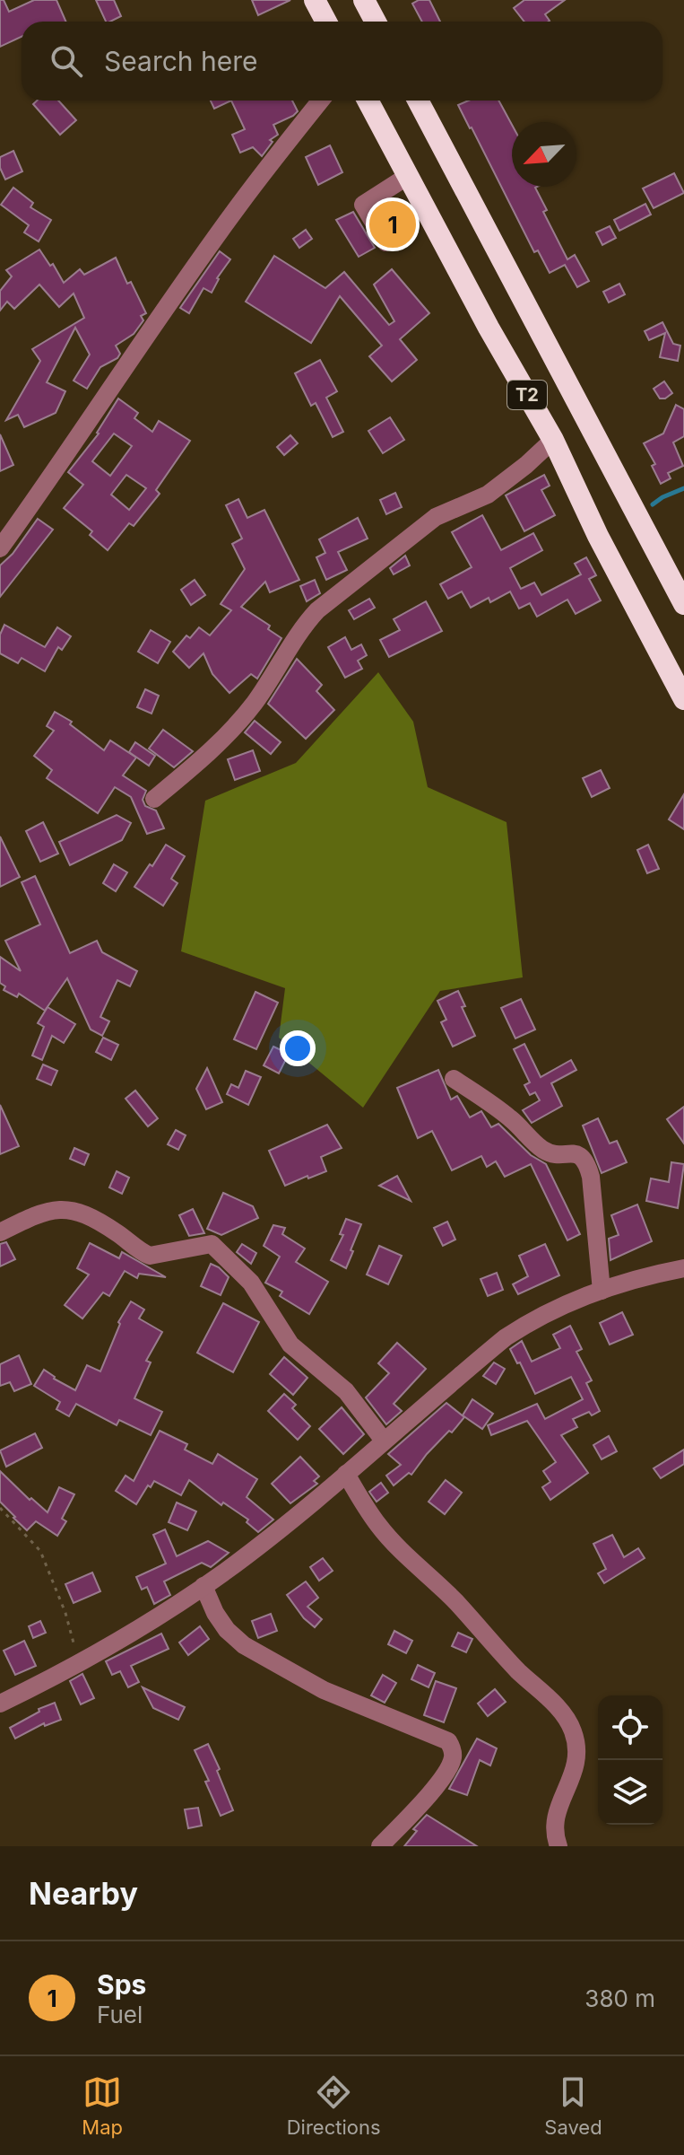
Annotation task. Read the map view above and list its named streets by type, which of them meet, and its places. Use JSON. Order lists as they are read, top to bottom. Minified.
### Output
{"streets":{"highway":["T2"]},"north":"bottom left","page":{"search":"Search here","pins":"1","heading":"Nearby","list":[{"mark":"1","name":"Sps","note":"Fuel","value":"380 m"}],"nav":["Map","Directions","Saved"]}}
